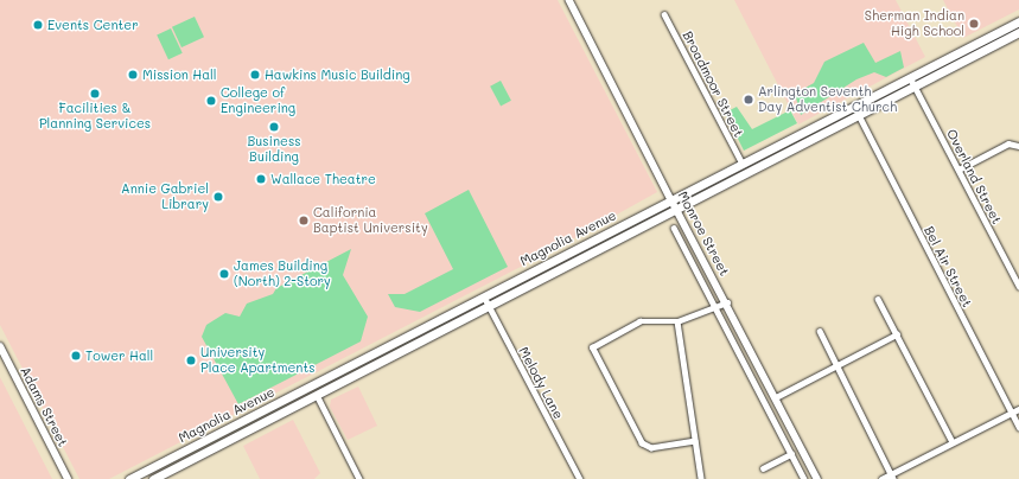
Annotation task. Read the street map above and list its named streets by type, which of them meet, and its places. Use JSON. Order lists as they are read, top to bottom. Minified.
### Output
{"streets":{"main road":["Monroe Street","Magnolia Avenue","Adams Street"],"street":["Broadmoor Street","Overland Street","Bel Air Street","Melody Lane"]},"crossings":[["Broadmoor Street","Magnolia Avenue"],["Overland Street","Magnolia Avenue"],["Monroe Street","Magnolia Avenue"],["Magnolia Avenue","Bel Air Street"],["Magnolia Avenue","Melody Lane"]],"places":["Sherman Indian High School","Events Center","Mission Hall","Hawkins Music Building","Facilities & Planning Services","Arlington Seventh Day Adventist Church","College of Engineering","Business Building","Wallace Theatre","Annie Gabriel Library","California Baptist University","James Building (North) 2-Story","Tower Hall","University Place Apartments"]}
